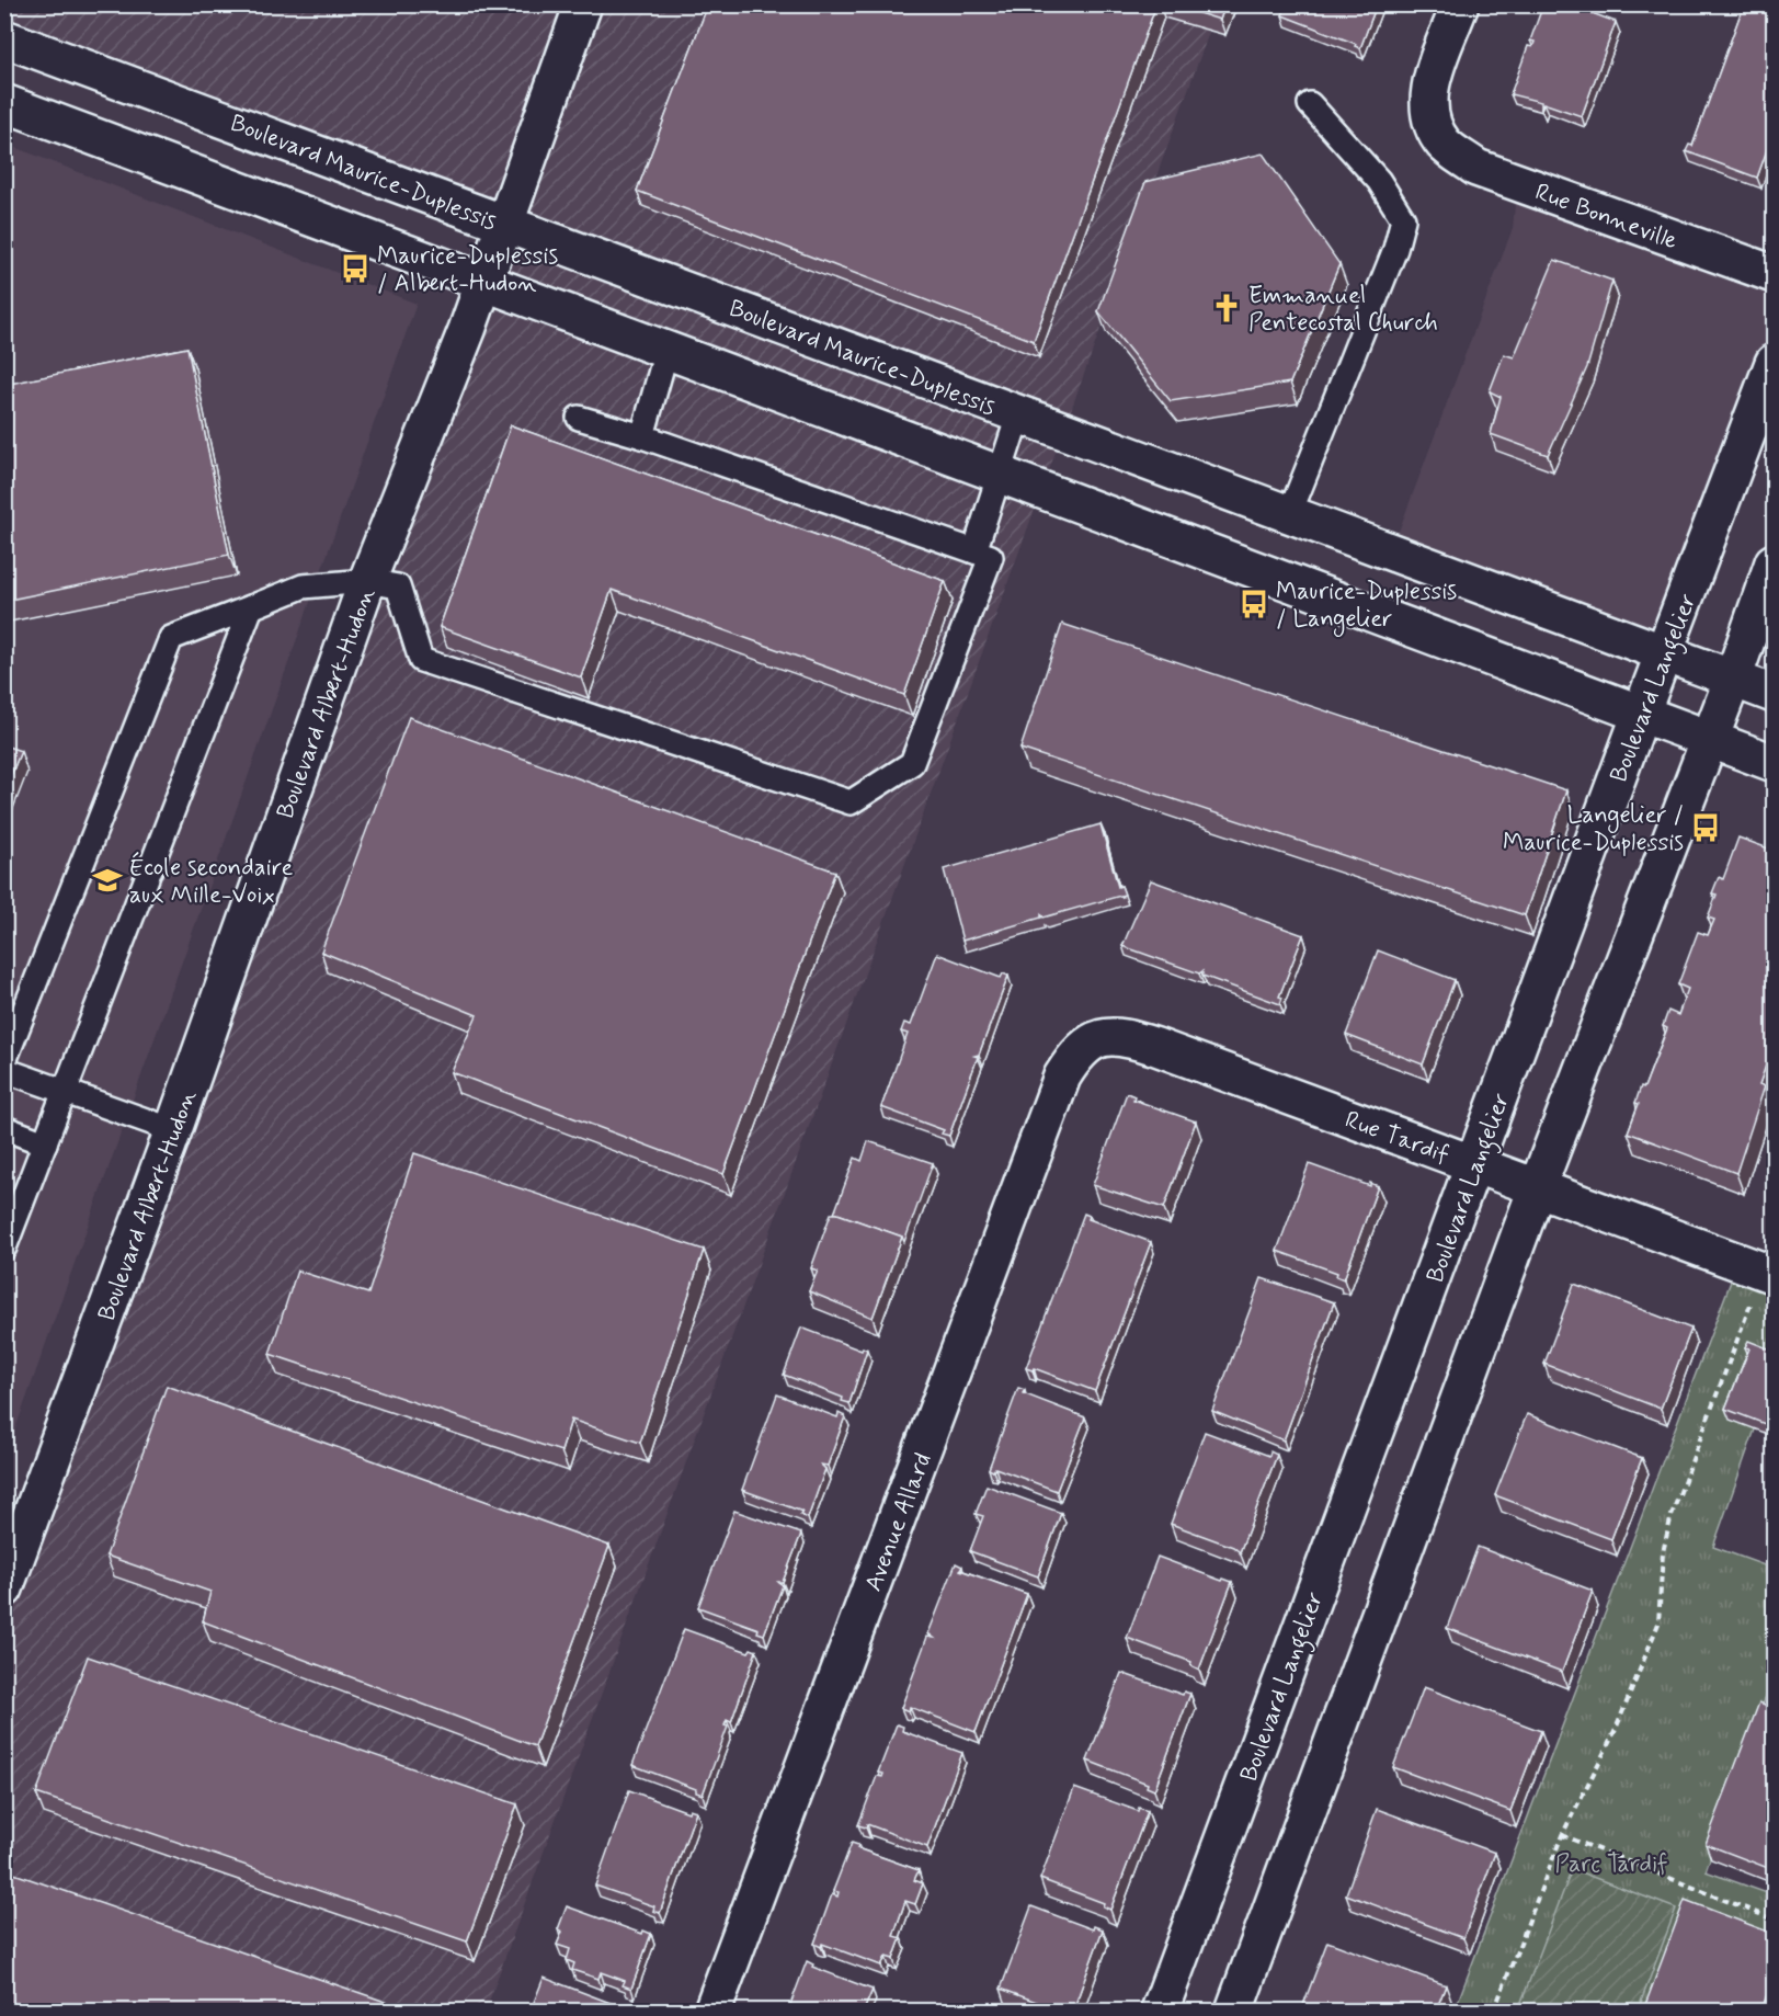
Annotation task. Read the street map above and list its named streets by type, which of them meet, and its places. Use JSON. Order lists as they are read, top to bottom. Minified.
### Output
{"streets":{"street":["Boulevard Maurice-Duplessis","Rue Bonneville","Boulevard Langelier","Boulevard Albert-Hudon","Rue Tardif","Avenue Allard"]},"crossings":[["Boulevard Maurice-Duplessis","Boulevard Langelier"],["Boulevard Maurice-Duplessis","Boulevard Albert-Hudon"],["Boulevard Langelier","Rue Tardif"],["Rue Tardif","Avenue Allard"]],"parks":["Parc Tardif"],"places":{"bus stop":["Maurice-Duplessis / Albert-Hudon","Maurice-Duplessis / Langelier","Langelier / Maurice-Duplessis"],"church":["Emmanuel Pentecostal Church"],"school or university":["École secondaire aux Mille-Voix"]}}
